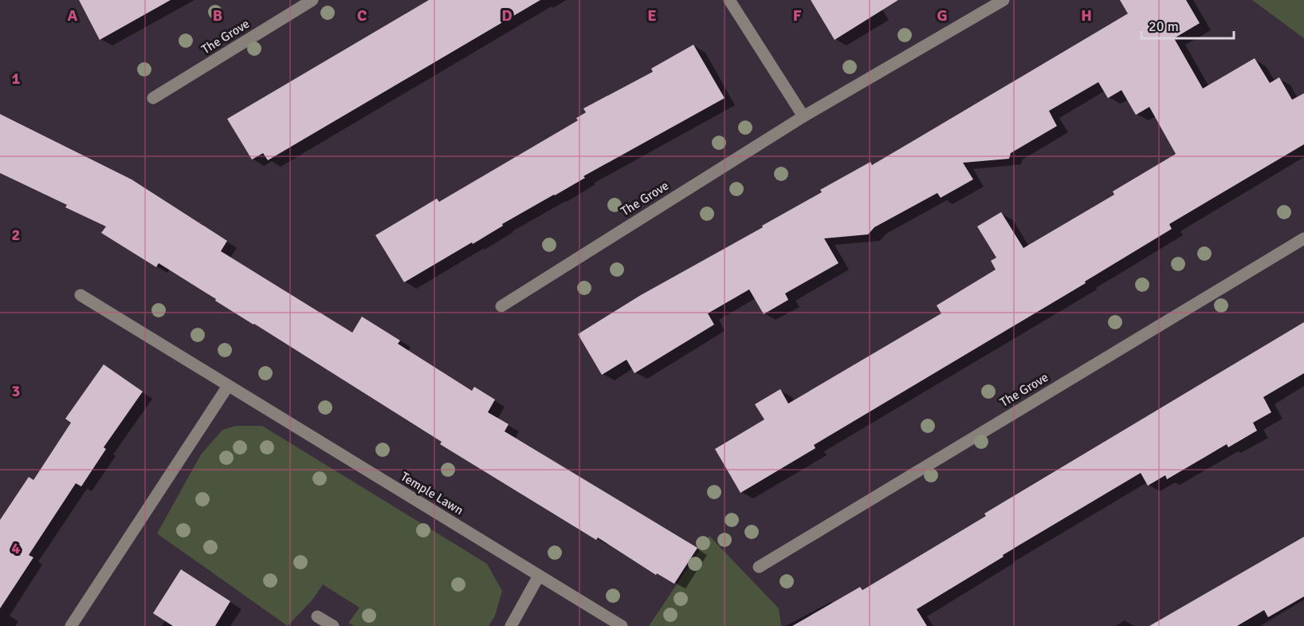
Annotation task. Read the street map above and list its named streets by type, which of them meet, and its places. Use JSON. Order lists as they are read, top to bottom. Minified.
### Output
{"streets":{"street":["The Grove","Temple Lawn"]},"scale_bar":"20 m","grid":{"columns":["A","B","C","D","E","F","G","H"],"rows":["1","2","3","4"]}}
